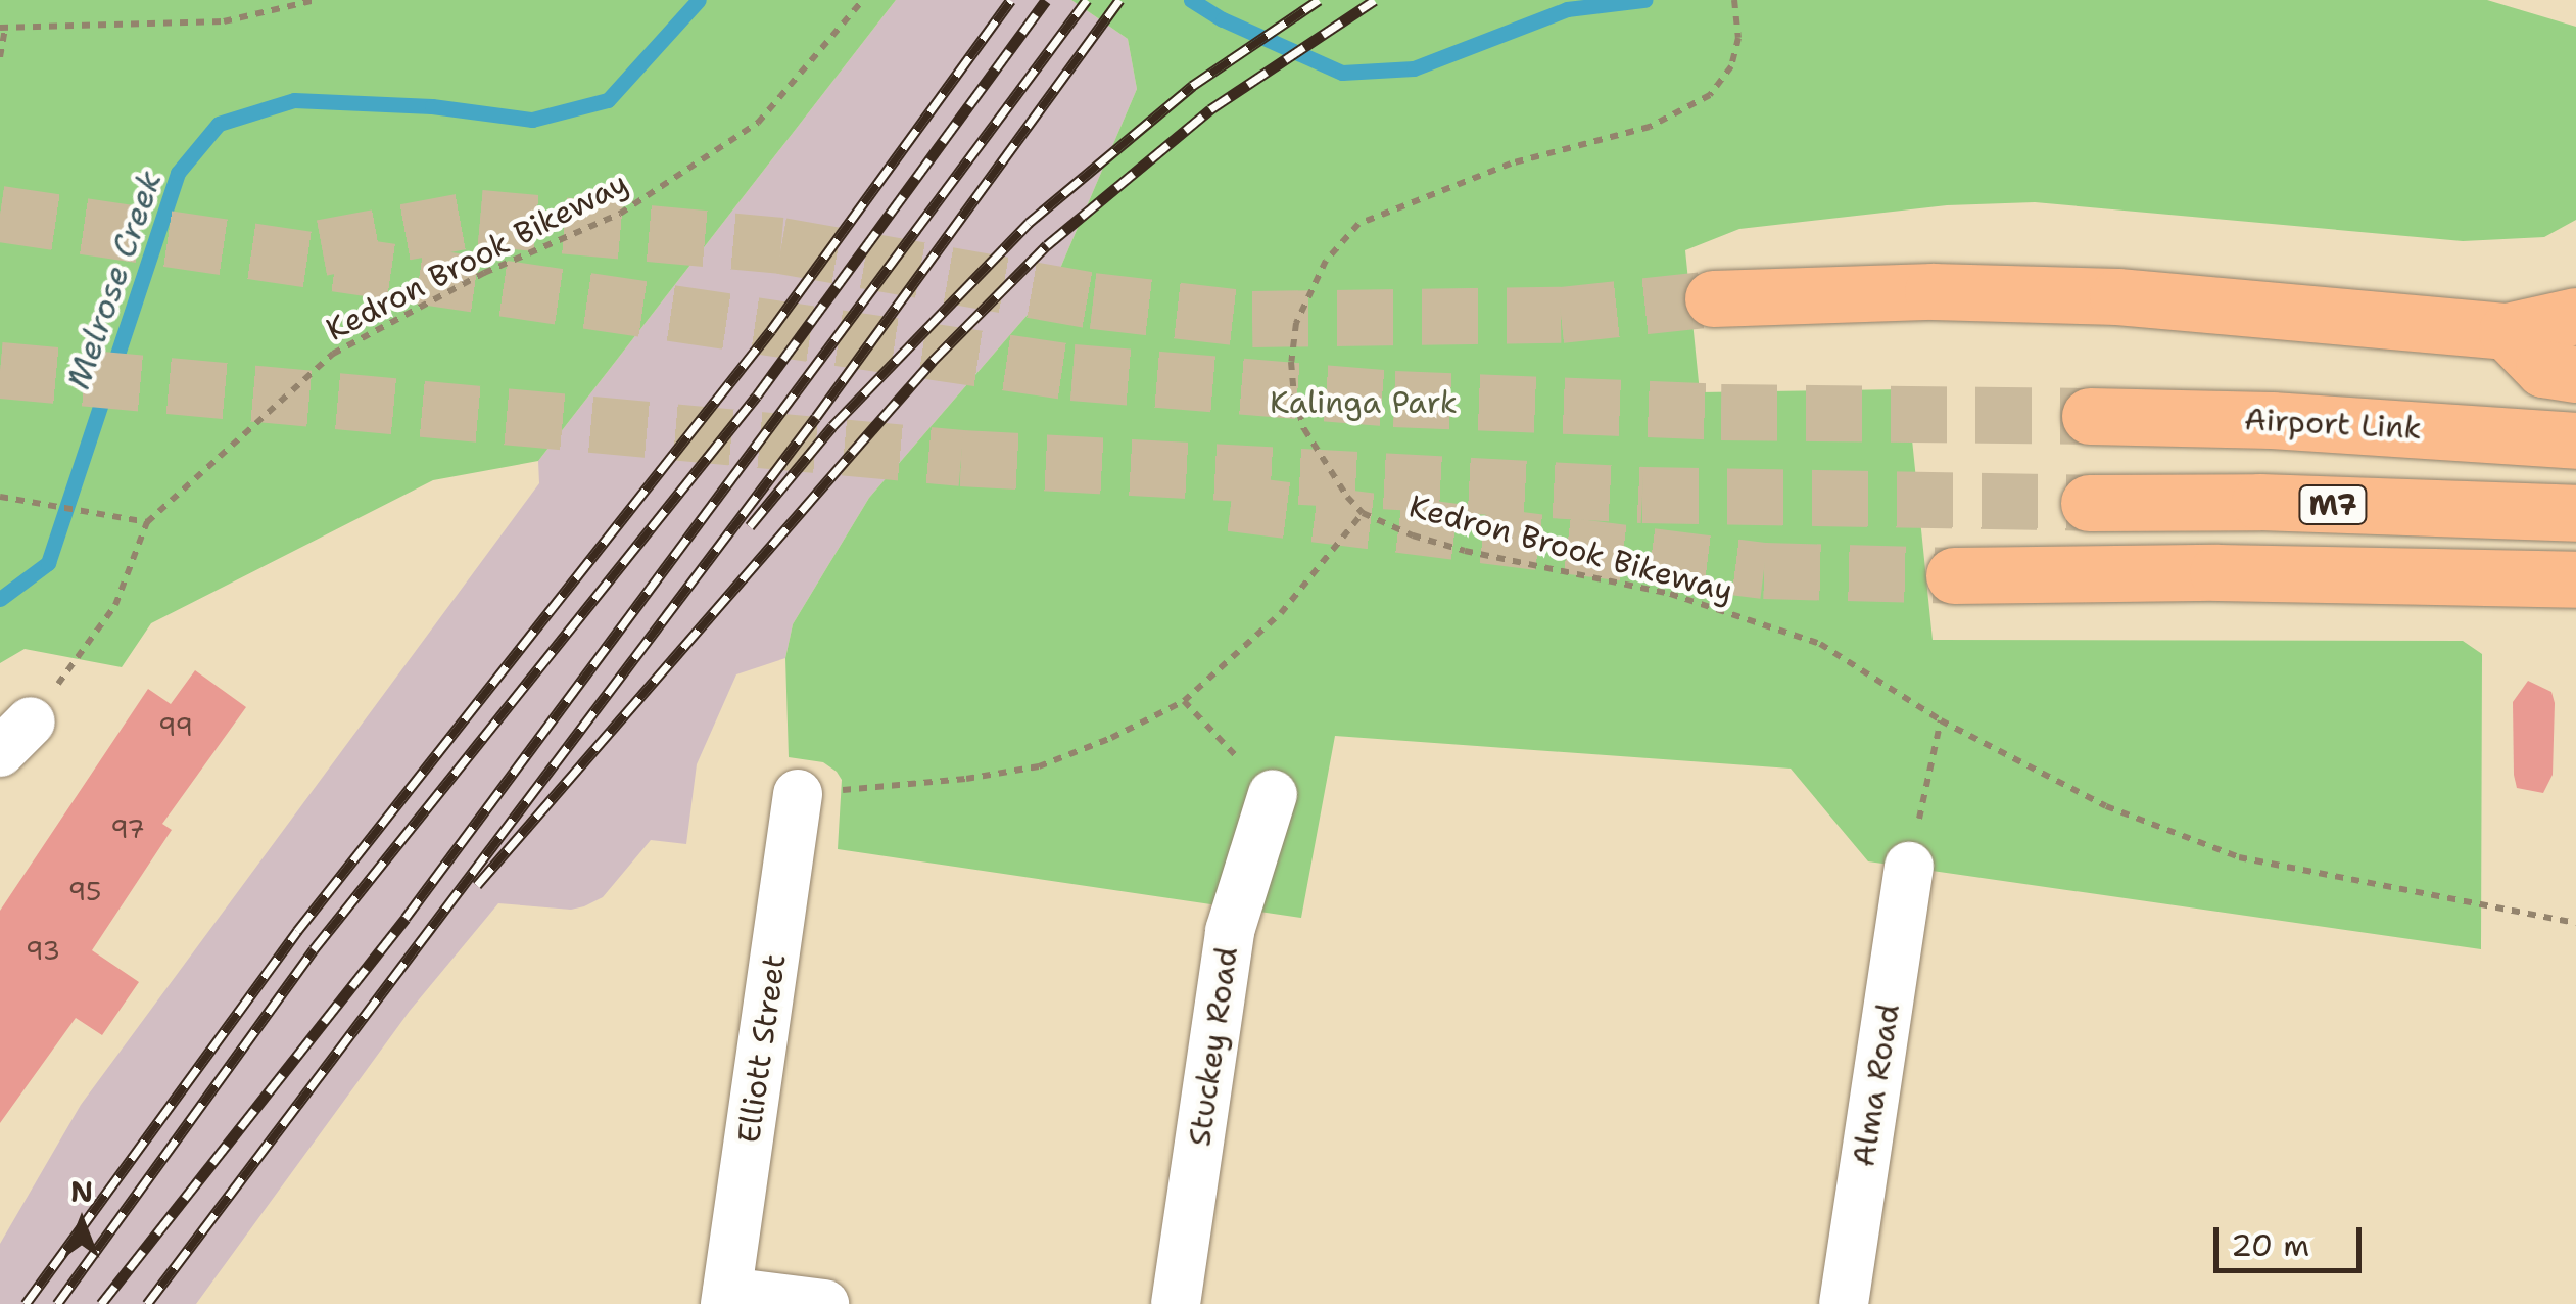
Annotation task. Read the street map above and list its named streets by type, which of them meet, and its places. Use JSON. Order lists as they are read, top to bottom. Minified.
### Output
{"streets":{"highway":["Airport Link","M7"],"street":["Stuckey Road","Elliott Street","Alma Road"],"path":["Kedron Brook Bikeway"]},"water":["Melrose Creek"],"parks":["Kalinga Park"],"house_numbers":["99","97","95","93"],"scale_bar":"20 m","north":"top"}
